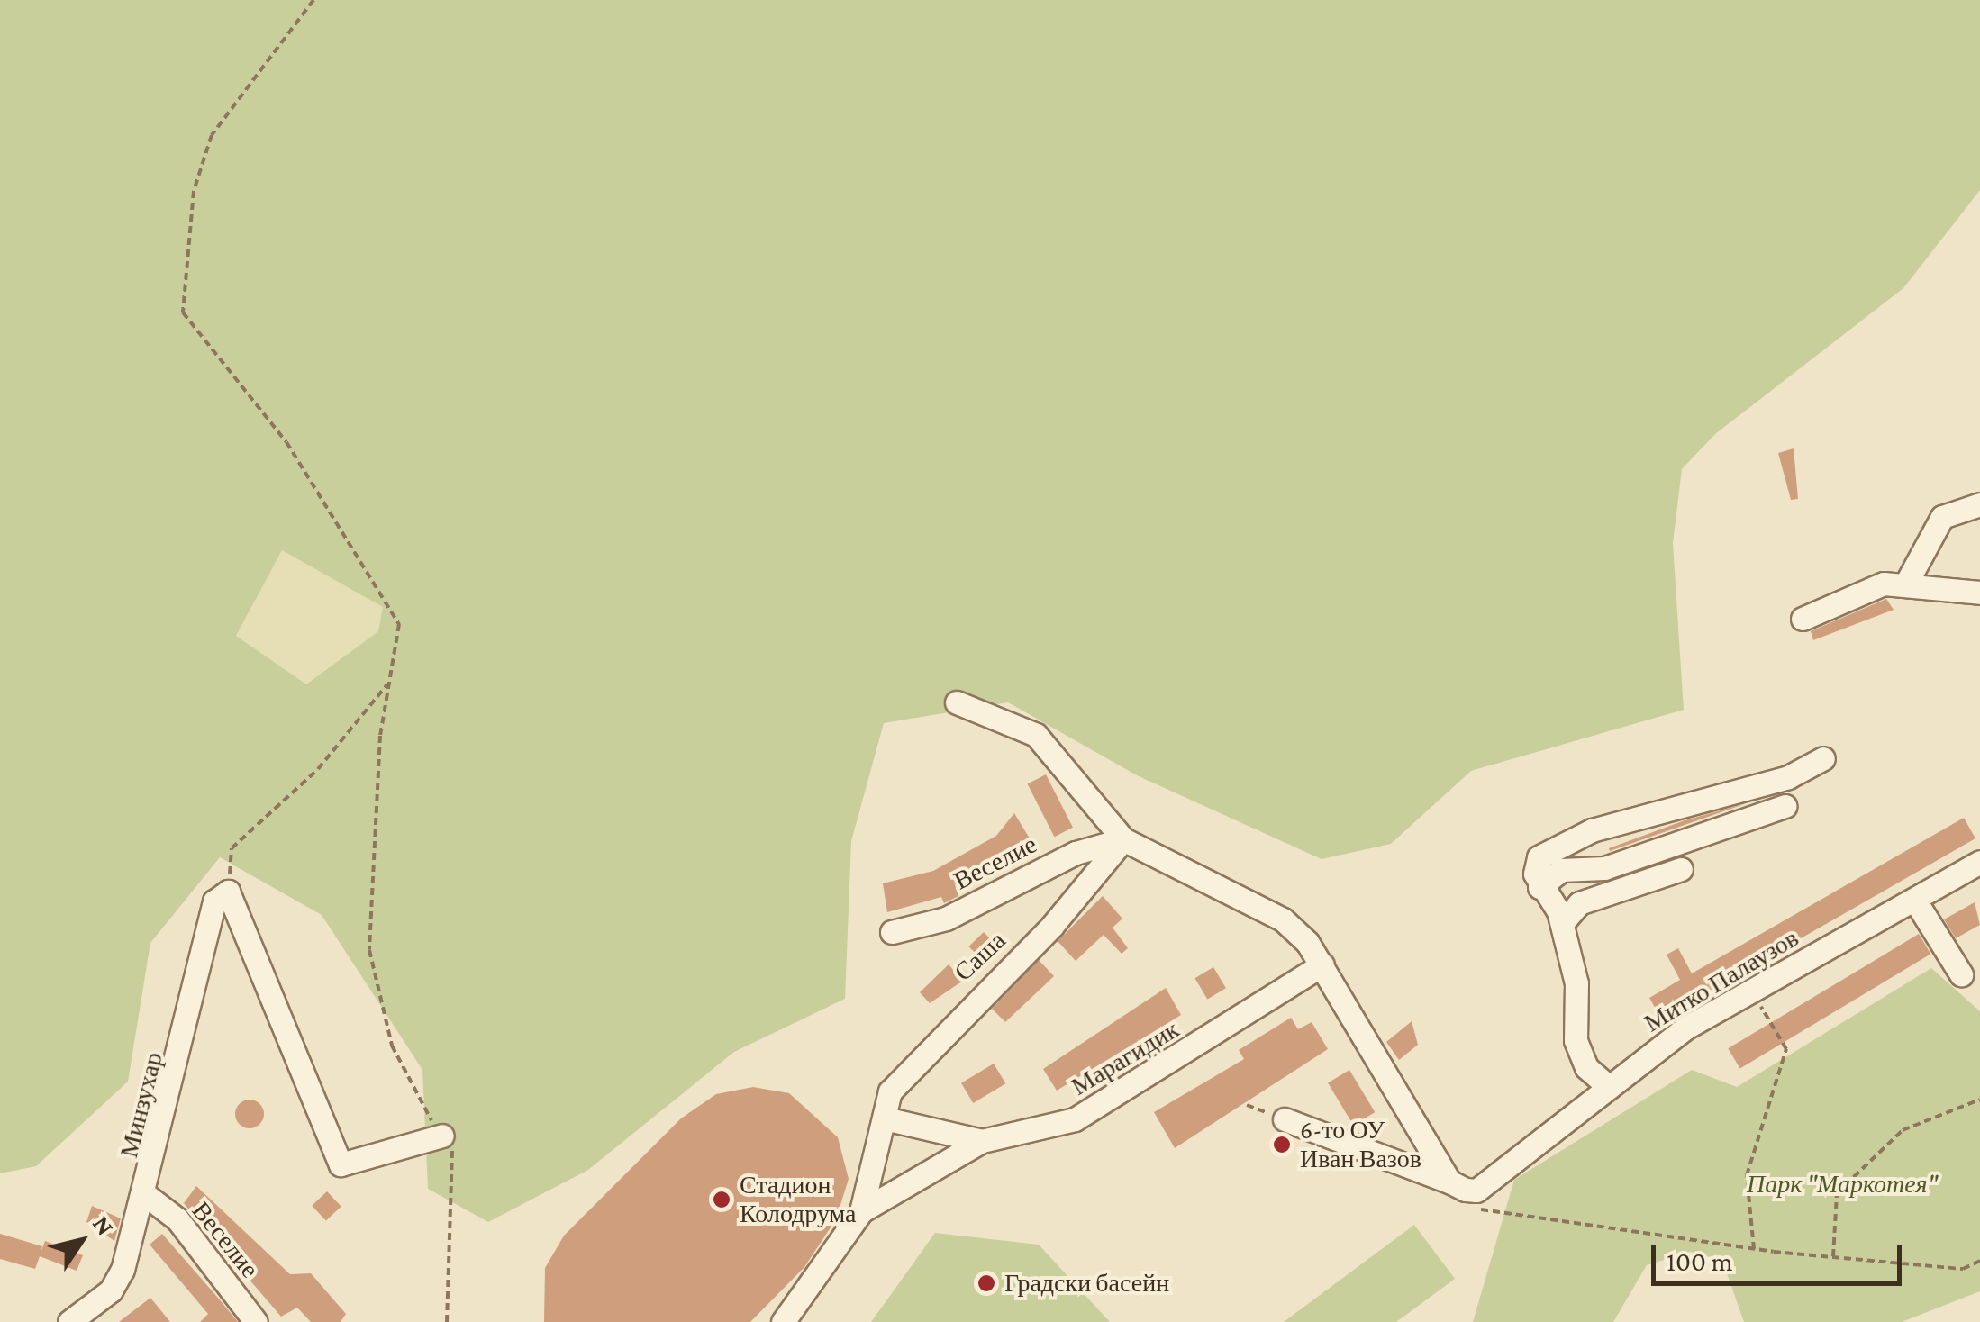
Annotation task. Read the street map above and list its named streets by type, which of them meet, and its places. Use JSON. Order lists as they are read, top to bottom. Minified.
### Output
{"streets":{"street":["Веселие","Саша","Митко Палаузов","Марагидик","Минзухар"]},"crossings":[["Веселие","Саша"],["Веселие","Минзухар"],["Саша","Марагидик"]],"parks":["Парк \"Маркотея\""],"places":["6-то ОУ Иван Вазов","Стадион Колодрума","Градски басейн"],"scale_bar":"100 m","north":"top right"}
